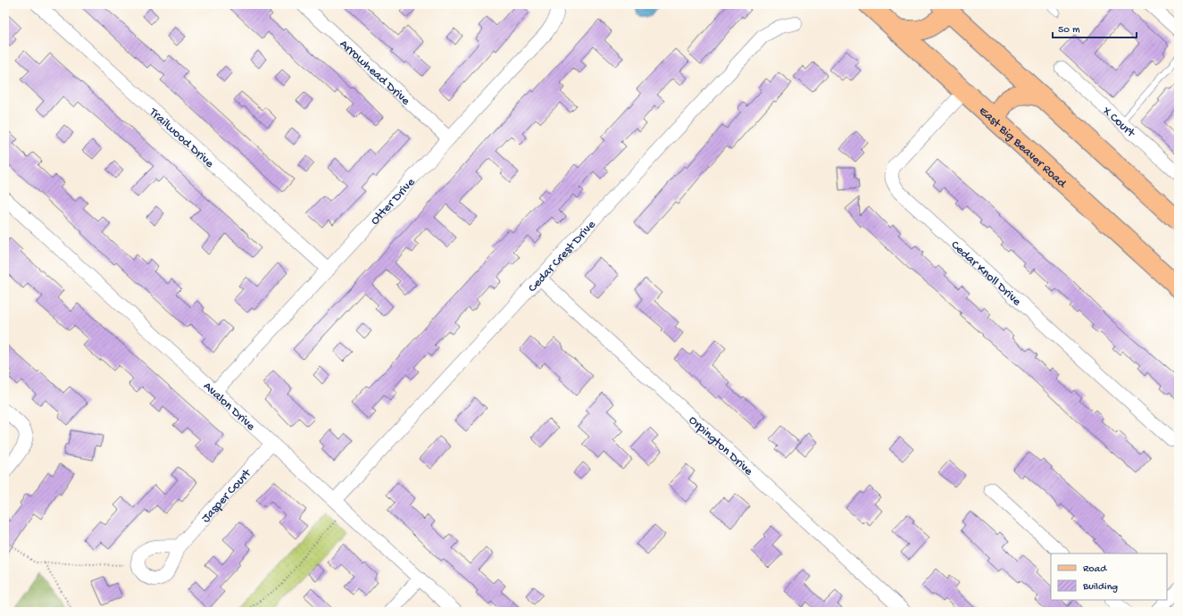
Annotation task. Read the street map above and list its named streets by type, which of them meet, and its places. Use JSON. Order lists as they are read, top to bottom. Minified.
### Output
{"streets":{"main road":["East Big Beaver Road"],"street":["Arrowhead Drive","X Court","Trailwood Drive","Otter Drive","Cedar Crest Drive","Cedar Knoll Drive","Avalon Drive","Orpington Drive","Jasper Court"]},"crossings":[["Arrowhead Drive","Otter Drive"],["Trailwood Drive","Otter Drive"],["East Big Beaver Road","Cedar Knoll Drive"],["Otter Drive","Avalon Drive"],["Cedar Crest Drive","Avalon Drive"],["Cedar Crest Drive","Orpington Drive"],["Avalon Drive","Jasper Court"]],"legend":["Road","Building"],"scale_bar":"50 m"}
